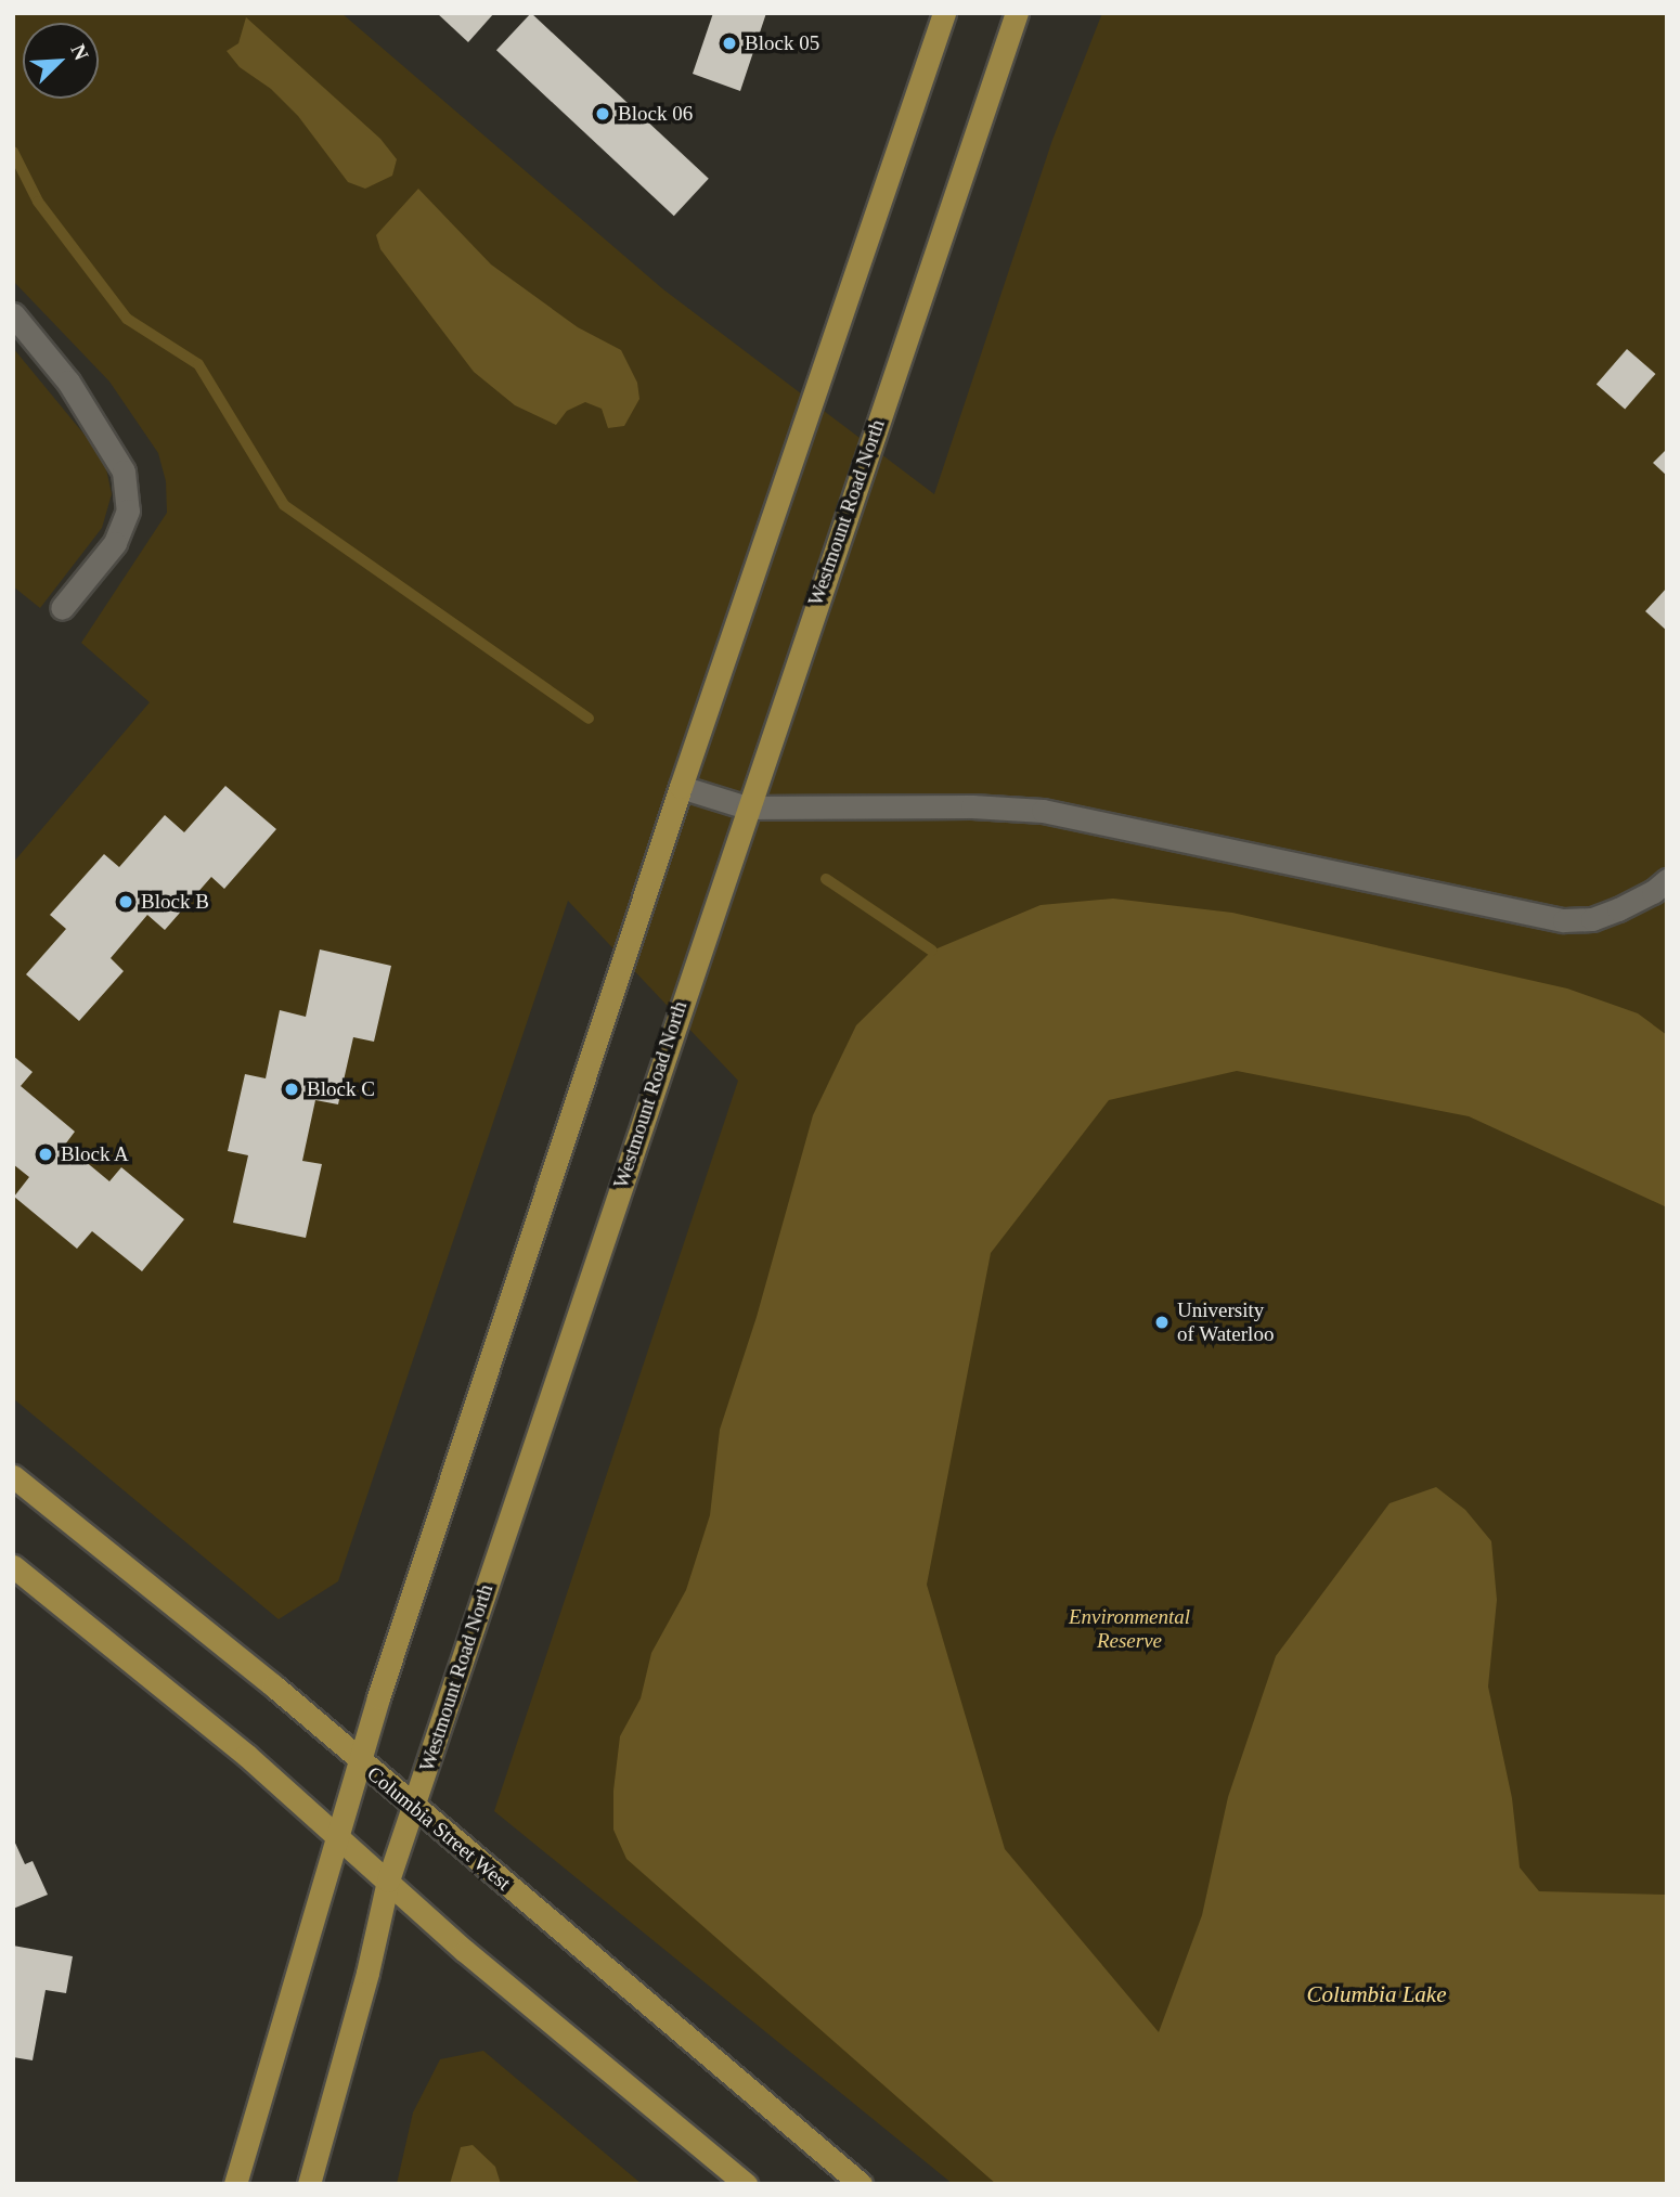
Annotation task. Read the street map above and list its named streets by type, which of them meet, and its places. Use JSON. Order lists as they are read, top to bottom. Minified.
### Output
{"streets":{"main road":["Westmount Road North","Columbia Street West"]},"crossings":[["Westmount Road North","Columbia Street West"]],"water":["Columbia Lake"],"parks":["Environmental Reserve"],"places":["Block 05","Block 06","Block B","Block C","Block A","University of Waterloo"],"north":"top right"}
